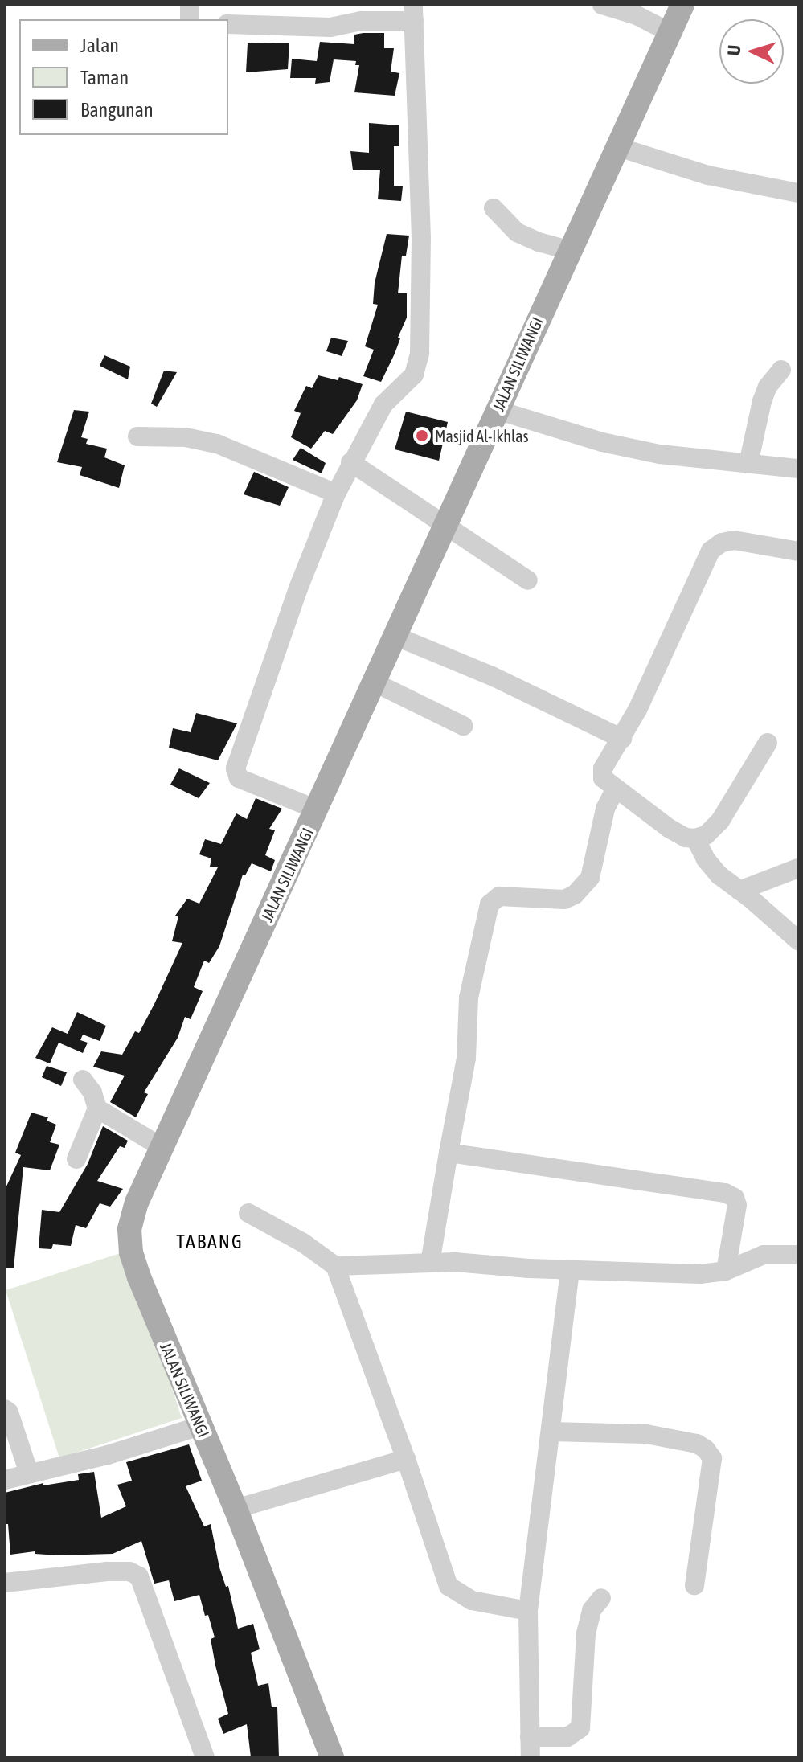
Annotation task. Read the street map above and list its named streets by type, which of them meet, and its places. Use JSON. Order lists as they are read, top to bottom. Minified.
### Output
{"streets":{"main road":["JALAN SILIWANGI"]},"districts":["TABANG"],"places":["Masjid Al-Ikhlas"],"legend":["Jalan","Taman","Bangunan"],"north":"left"}
